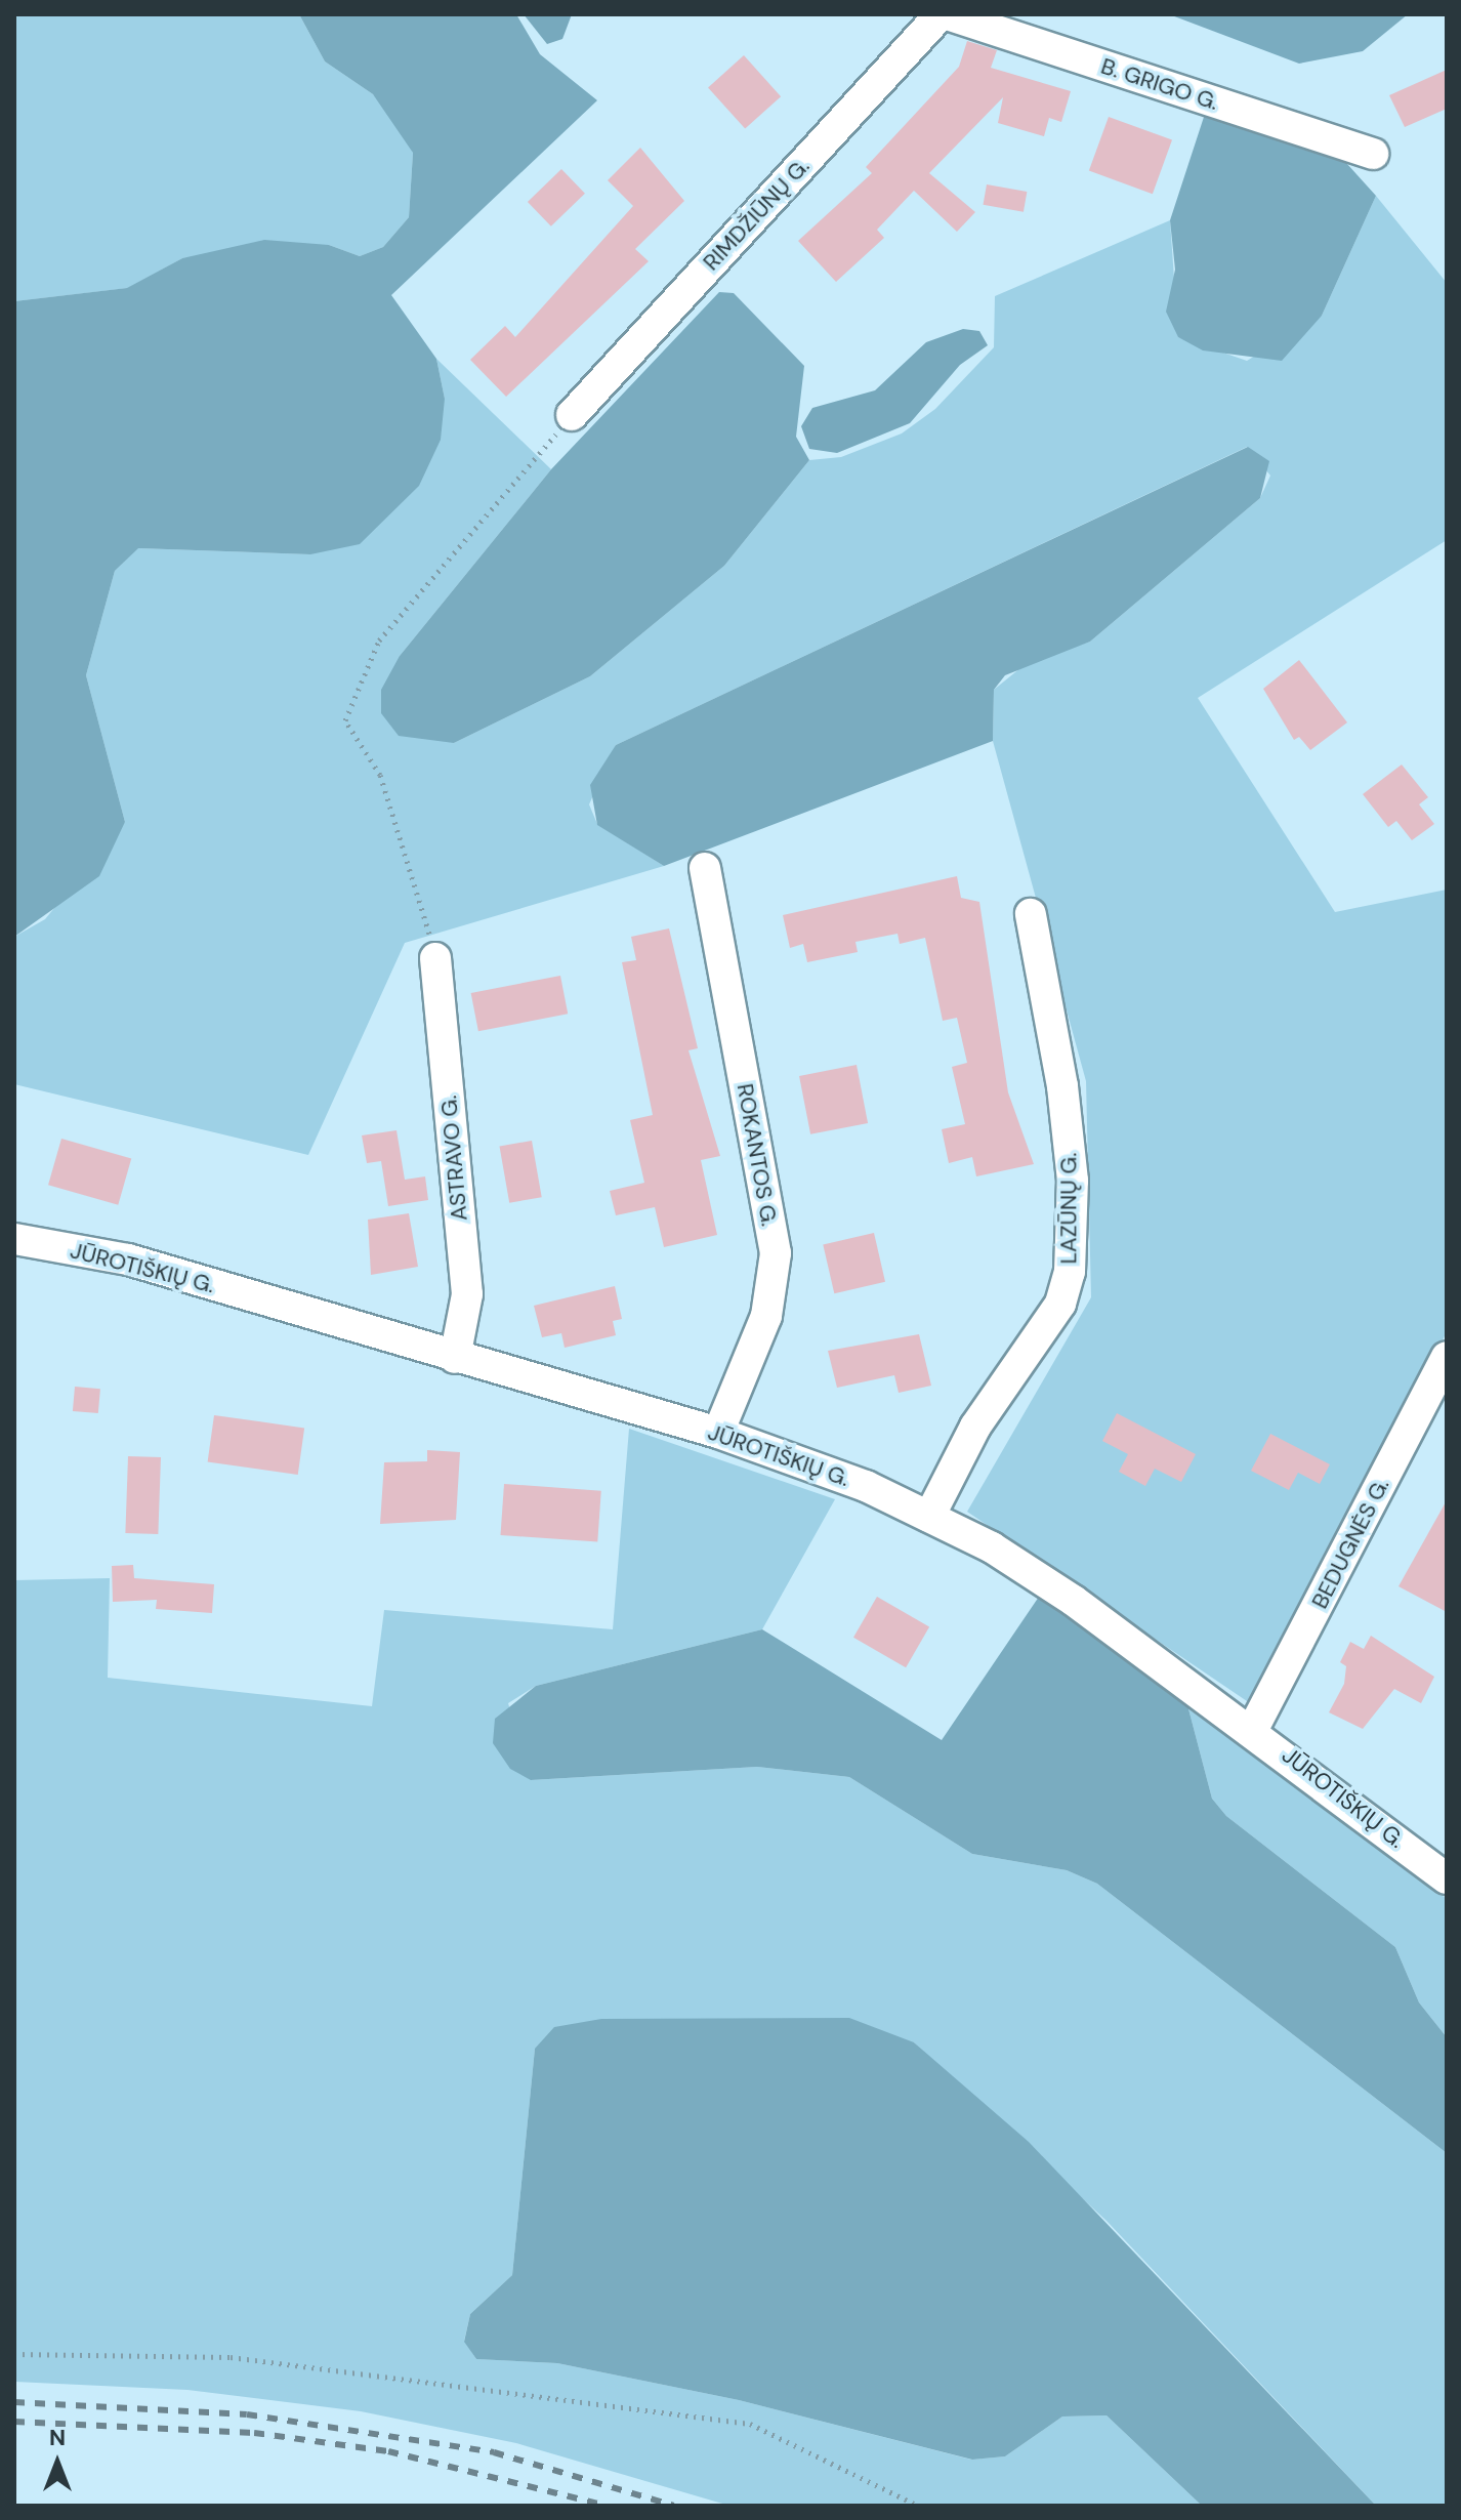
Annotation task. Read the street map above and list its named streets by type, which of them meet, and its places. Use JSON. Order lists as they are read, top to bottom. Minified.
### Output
{"streets":{"street":["B. GRIGO G.","RIMDŽIŪNŲ G.","ROKANTOS G.","ASTRAVO G.","LAZŪNŲ G.","JŪROTIŠKIŲ G.","BEDUGNĖS G."]},"crossings":[["B. GRIGO G.","RIMDŽIŪNŲ G."],["ROKANTOS G.","JŪROTIŠKIŲ G."],["ASTRAVO G.","JŪROTIŠKIŲ G."],["LAZŪNŲ G.","JŪROTIŠKIŲ G."],["JŪROTIŠKIŲ G.","BEDUGNĖS G."]],"north":"top"}
